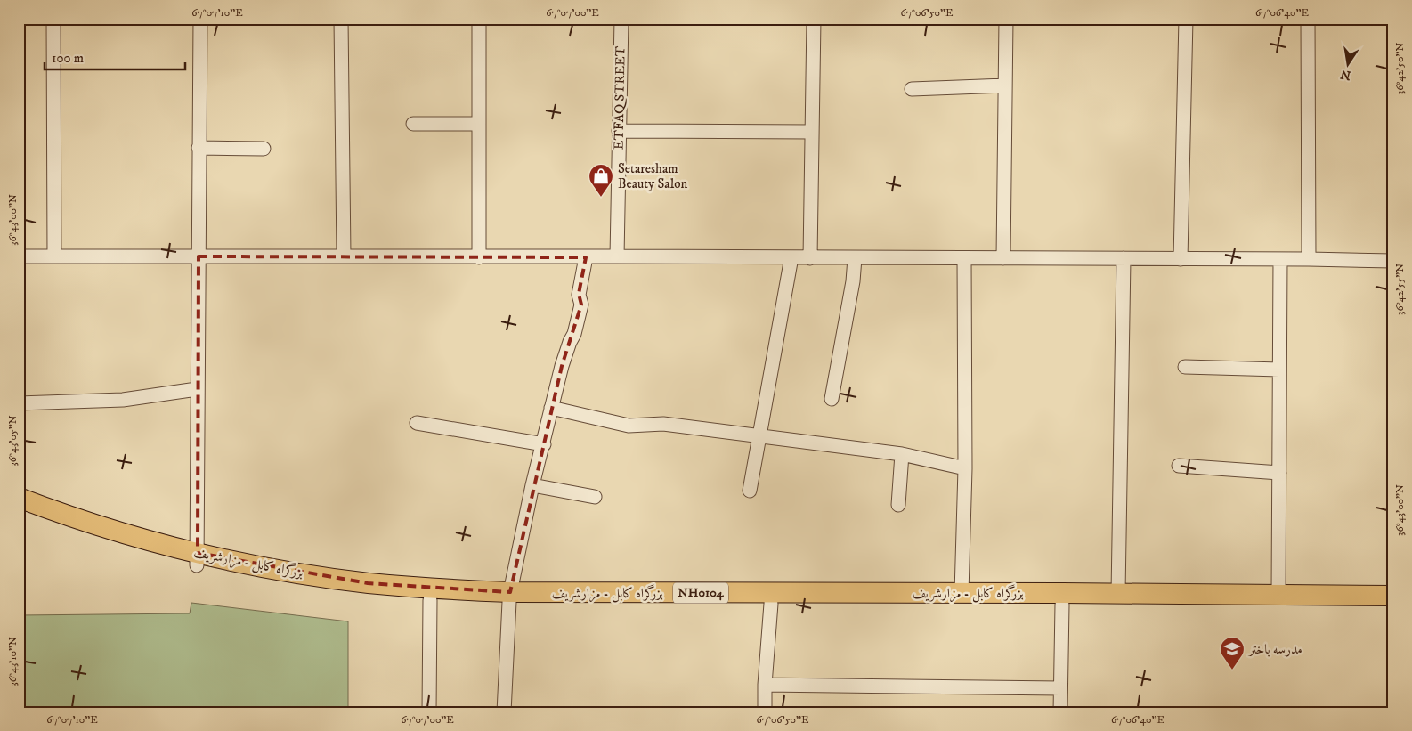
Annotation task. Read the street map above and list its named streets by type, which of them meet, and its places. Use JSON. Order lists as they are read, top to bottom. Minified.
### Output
{"streets":{"highway":["بزرگراه کابل - مزارشریف","NH0104"],"street":["ETFAQ STREET"]},"places":{"shop":["Setaresham Beauty Salon"],"school or university":["مدرسه باختر"]},"scale_bar":"100 m","north":"bottom","coordinates":["67°07'10\"E","67°07'00\"E","67°06'50\"E","67°06'40\"E","36°42'50\"N","36°43'00\"N","36°42'55\"N","36°43'05\"N","36°43'10\"N"]}
